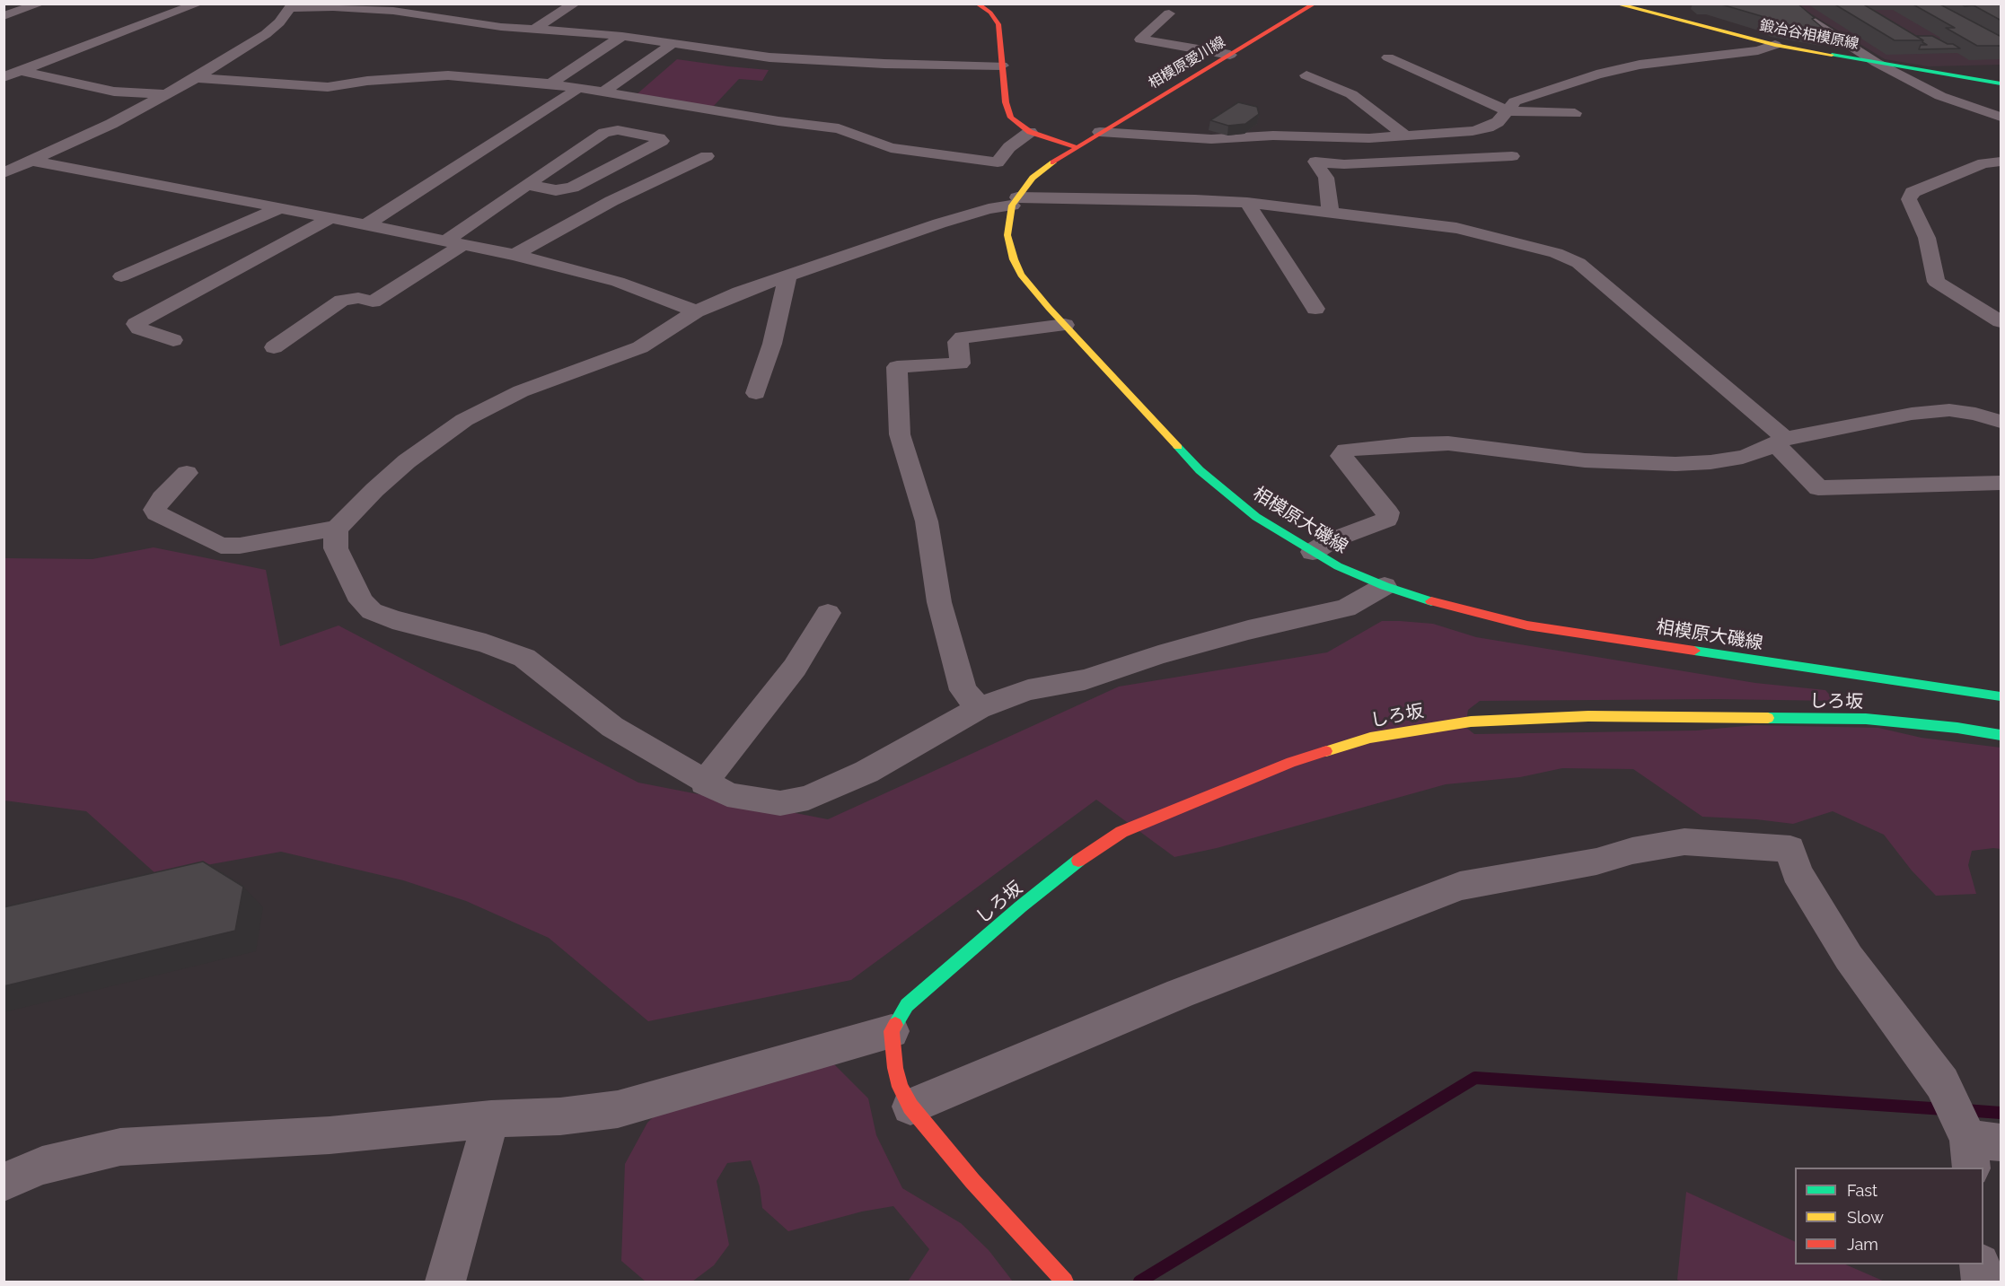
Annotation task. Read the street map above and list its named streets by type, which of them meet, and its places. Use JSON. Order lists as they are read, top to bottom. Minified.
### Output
{"streets":{"main road":["鍛冶谷相模原線","相模原愛川線","相模原大磯線","しろ坂"]},"legend":["Fast","Slow","Jam"]}
